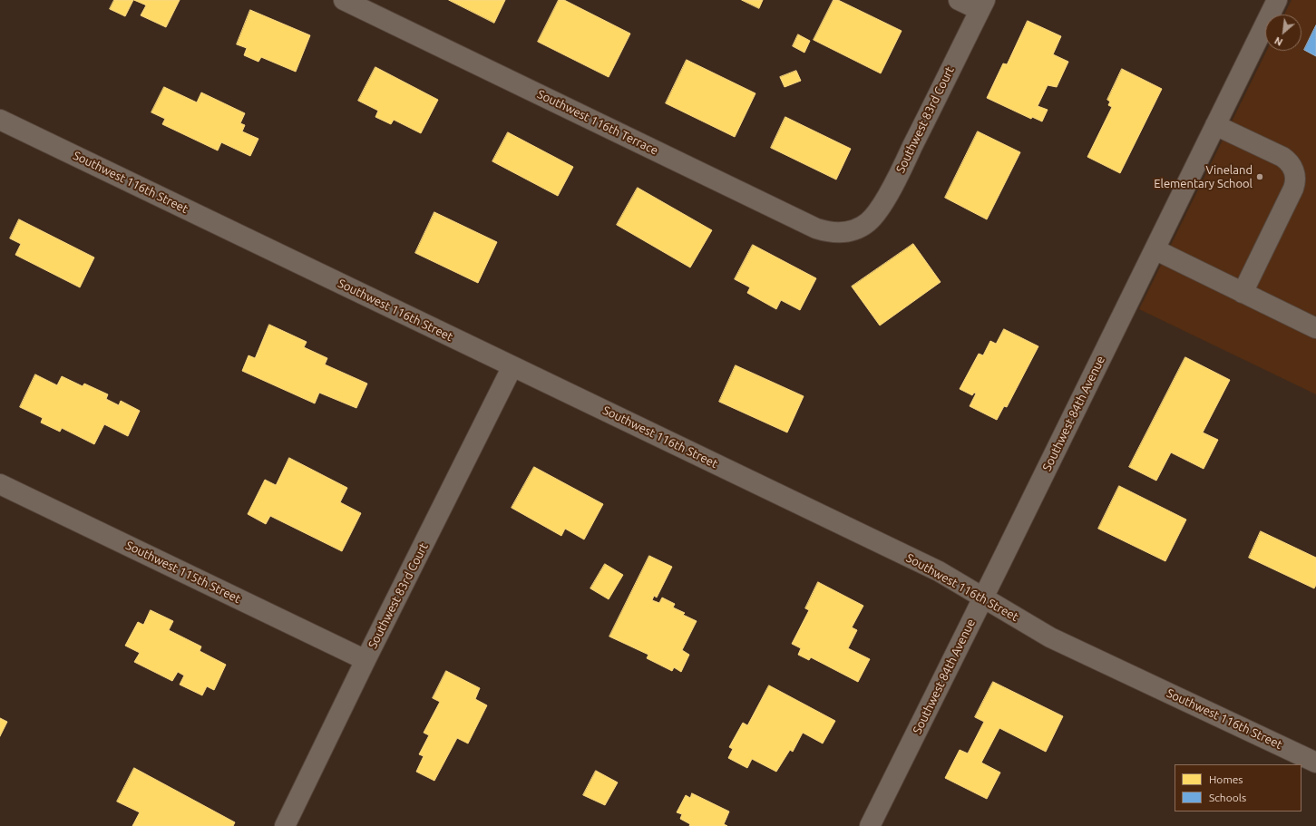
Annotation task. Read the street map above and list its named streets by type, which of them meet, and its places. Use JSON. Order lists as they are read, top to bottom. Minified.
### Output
{"streets":{"street":["Southwest 83rd Court","Southwest 116th Terrace","Southwest 116th Street","Southwest 84th Avenue","Southwest 115th Street"]},"crossings":[["Southwest 83rd Court","Southwest 116th Terrace"],["Southwest 83rd Court","Southwest 116th Street"],["Southwest 83rd Court","Southwest 115th Street"],["Southwest 116th Street","Southwest 84th Avenue"]],"places":["Vineland Elementary School"],"legend":["Homes","Schools"],"north":"bottom left"}
